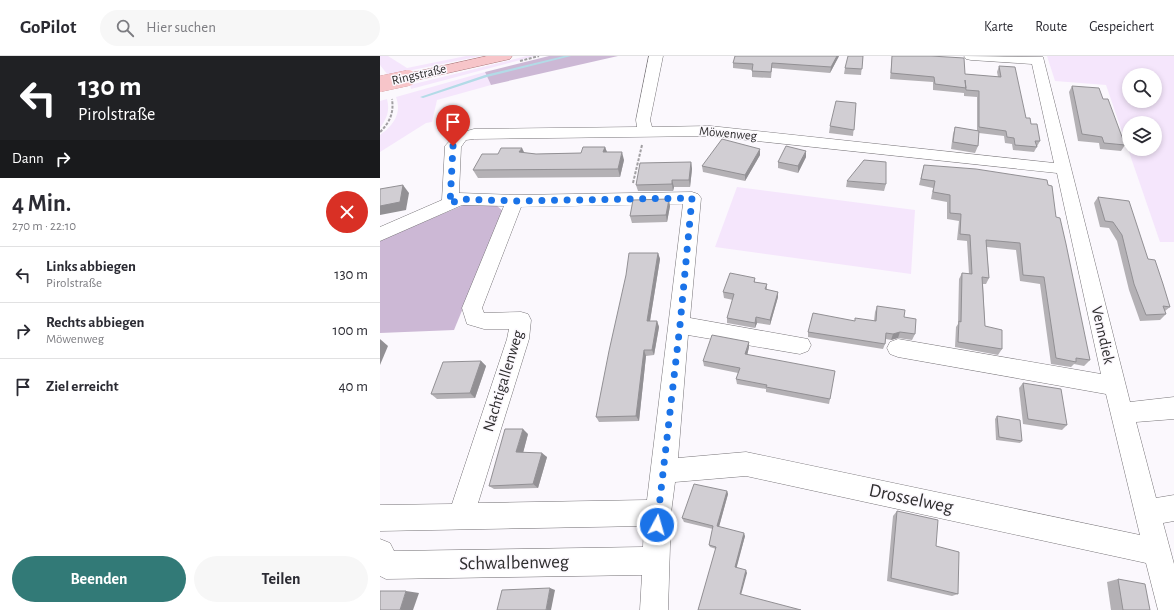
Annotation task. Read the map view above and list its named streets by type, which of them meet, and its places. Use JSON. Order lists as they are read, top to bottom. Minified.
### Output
{"streets":{"main road":["Ringstraße"],"street":["Möwenweg","Venndiek","Nachtigallenweg","Drosselweg","Schwalbenweg"]},"crossings":[["Möwenweg","Venndiek"],["Venndiek","Drosselweg"]],"page":{"header":"GoPilot","search":"Hier suchen","nav":["Karte","Route","Gespeichert"],"turn":["130 m","Pirolstraße"],"then":"Dann","heading":["4 Min.","270 m · 22:10"],"list":[{"name":"Links abbiegen","note":"Pirolstraße","value":"130 m"},{"name":"Rechts abbiegen","note":"Möwenweg","value":"100 m"},{"name":"Ziel erreicht","value":"40 m"}],"buttons":["Beenden","Teilen"]}}
